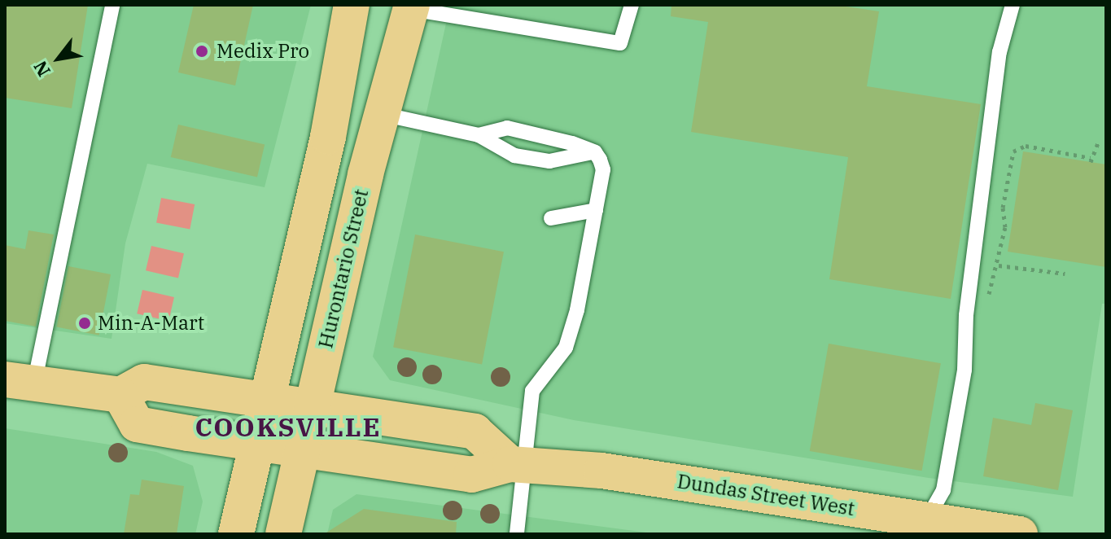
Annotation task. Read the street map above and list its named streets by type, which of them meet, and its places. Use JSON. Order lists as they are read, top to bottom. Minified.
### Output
{"streets":{"main road":["Hurontario Street","Dundas Street West"]},"crossings":[["Hurontario Street","Dundas Street West"]],"districts":["COOKSVILLE"],"places":["Medix Pro","Min-A-Mart"],"north":"bottom left"}
